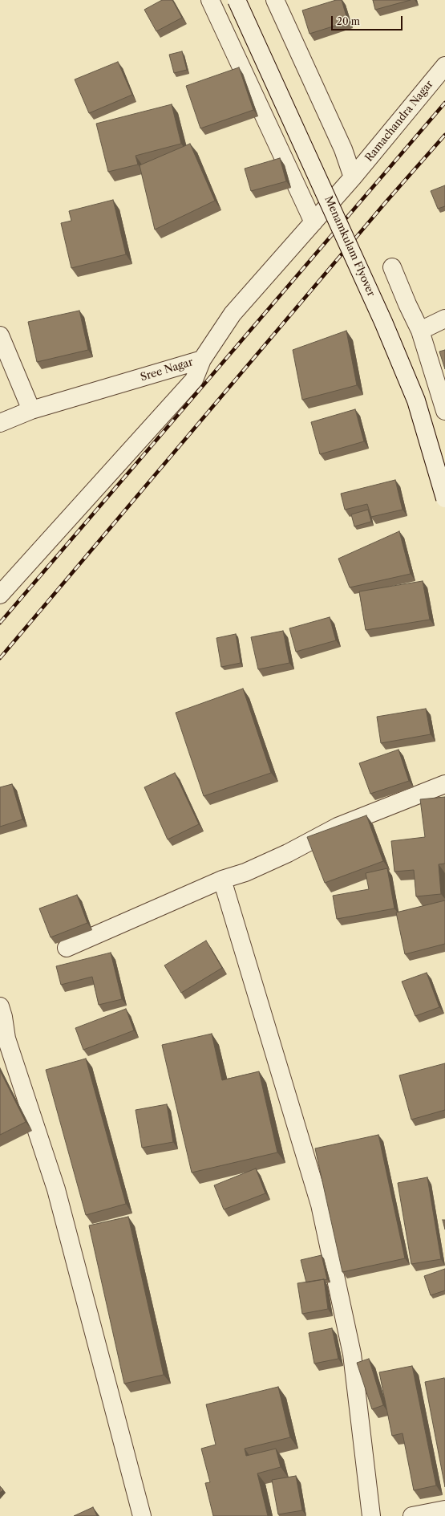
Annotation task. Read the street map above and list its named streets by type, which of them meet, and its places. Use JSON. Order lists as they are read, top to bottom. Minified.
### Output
{"streets":{"street":["Ramachandra Nagar","Menamkulam Flyover","Sree Nagar"]},"crossings":[["Ramachandra Nagar","Sree Nagar"]],"scale_bar":"20 m"}
